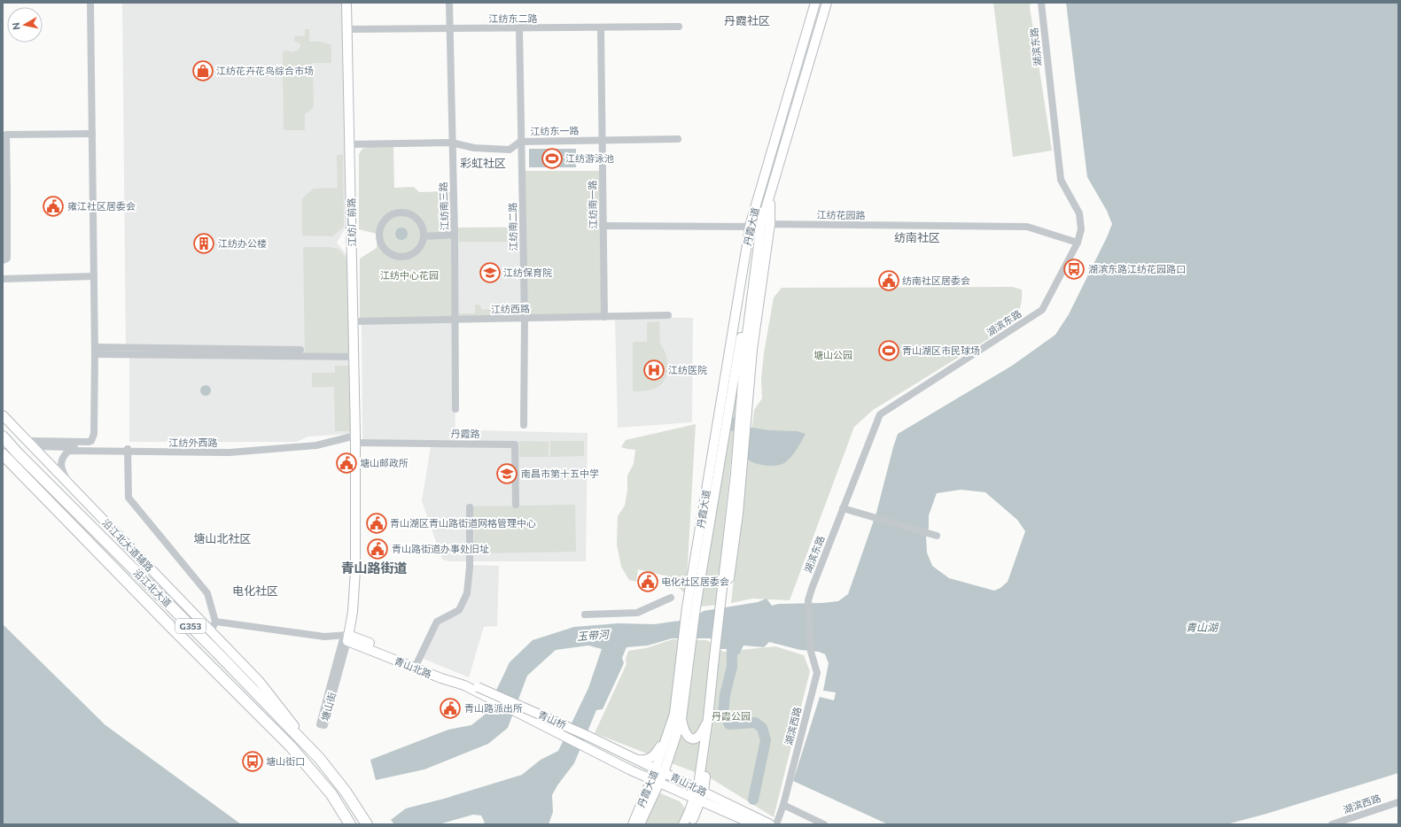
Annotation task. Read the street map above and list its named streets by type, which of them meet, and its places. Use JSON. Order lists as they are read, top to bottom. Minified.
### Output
{"streets":{"highway":["沿江北大道","G353"],"main road":["江纺厂前路","丹霞大道","沿江北大道辅路","青山北路","塘山街","青山桥"],"street":["江纺东二路","湖滨东路","江纺东一路","江纺南一路","江纺南三路","江纺花园路","江纺南二路","江纺西路","丹霞路","江纺外西路","湖滨西路"]},"crossings":[["江纺东二路","江纺南一路"],["江纺东二路","江纺南三路"],["江纺东二路","江纺厂前路"],["江纺东二路","江纺南二路"],["湖滨东路","江纺花园路"],["湖滨东路","湖滨西路"],["江纺东一路","江纺南一路"],["江纺东一路","江纺南三路"],["江纺东一路","江纺厂前路"],["江纺东一路","江纺南二路"],["江纺南一路","江纺花园路"],["江纺南一路","江纺西路"],["江纺南三路","江纺西路"],["江纺花园路","丹霞大道"],["江纺厂前路","江纺西路"],["江纺厂前路","丹霞路"],["江纺厂前路","江纺外西路"],["江纺厂前路","塘山街"],["江纺南二路","江纺西路"],["丹霞大道","青山北路"],["丹霞路","江纺外西路"],["丹霞路","塘山街"],["江纺外西路","沿江北大道辅路"],["江纺外西路","塘山街"],["沿江北大道辅路","沿江北大道"],["青山北路","塘山街"],["青山北路","青山桥"]],"districts":["丹霞社区","彩虹社区","纺南社区","塘山北社区","青山路街道","电化社区"],"water":["青山湖","玉带河"],"parks":["江纺中心花园","塘山公园","丹霞公园"],"places":{"shop":["江纺花卉花鸟综合市场"],"sports":["江纺游泳池","青山湖区市民球场"],"public building":["雍江社区居委会","纺南社区居委会","塘山邮政所","青山湖区青山路街道网格管理中心","青山路街道办事处旧址","电化社区居委会","青山路派出所"],"building":["江纺办公楼"],"bus stop":["湖滨东路江纺花园路口","塘山街口"],"school or university":["江纺保育院","南昌市第十五中学"],"hospital":["江纺医院"]},"north":"left"}
